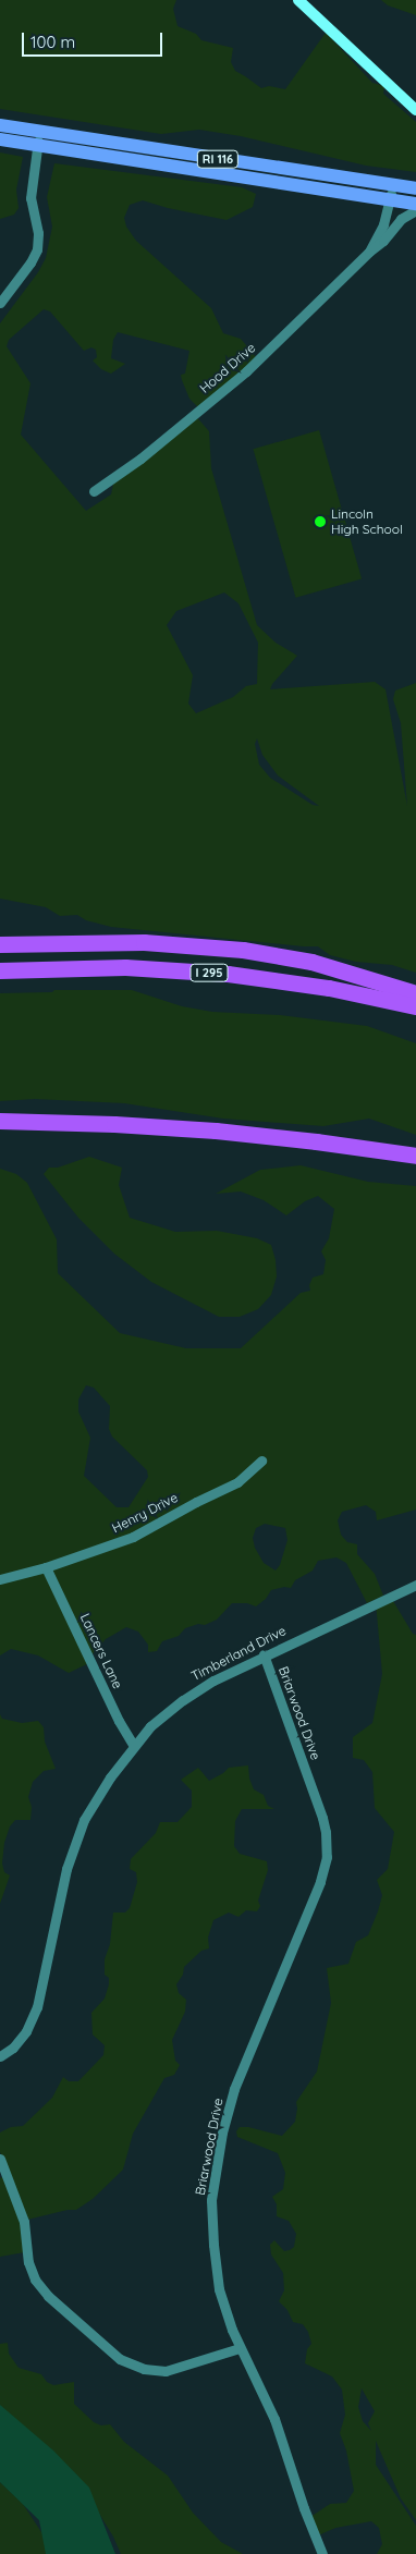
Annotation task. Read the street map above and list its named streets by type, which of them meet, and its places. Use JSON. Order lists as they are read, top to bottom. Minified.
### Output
{"streets":{"highway":["I 295"],"main road":["RI 116"],"street":["Hood Drive","Henry Drive","Lancers Lane","Timberland Drive","Briarwood Drive"]},"crossings":[["RI 116","Hood Drive"],["Henry Drive","Lancers Lane"],["Lancers Lane","Timberland Drive"],["Timberland Drive","Briarwood Drive"]],"places":["Lincoln High School"],"scale_bar":"100 m"}
